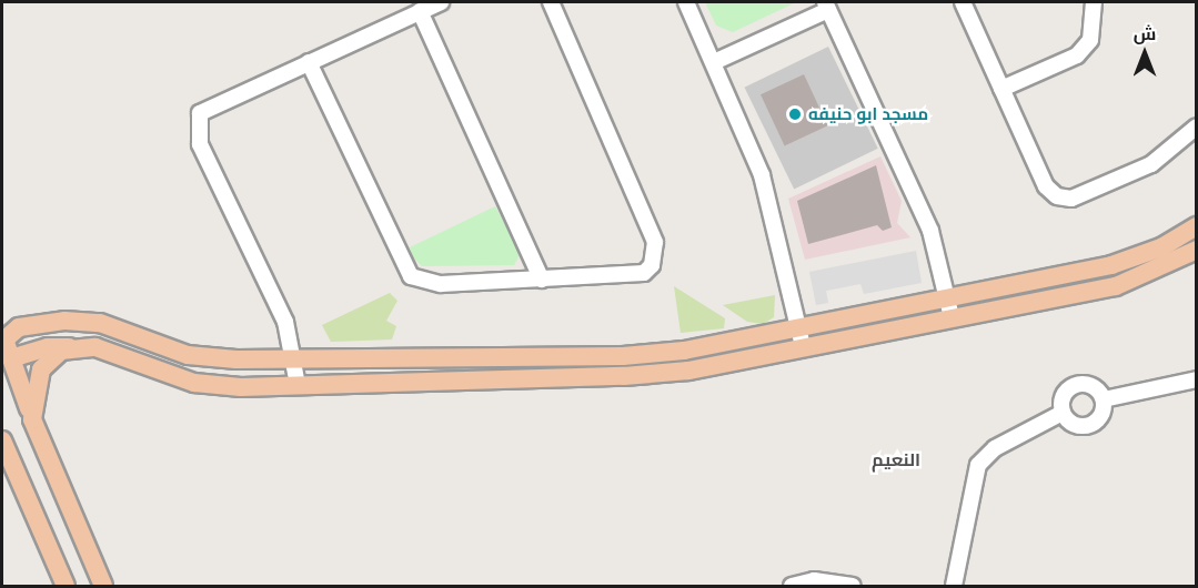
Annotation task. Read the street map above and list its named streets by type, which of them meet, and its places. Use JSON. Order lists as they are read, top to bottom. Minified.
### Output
{"districts":["النعيم"],"places":["مسجد ابو حنيفه"],"north":"top"}
